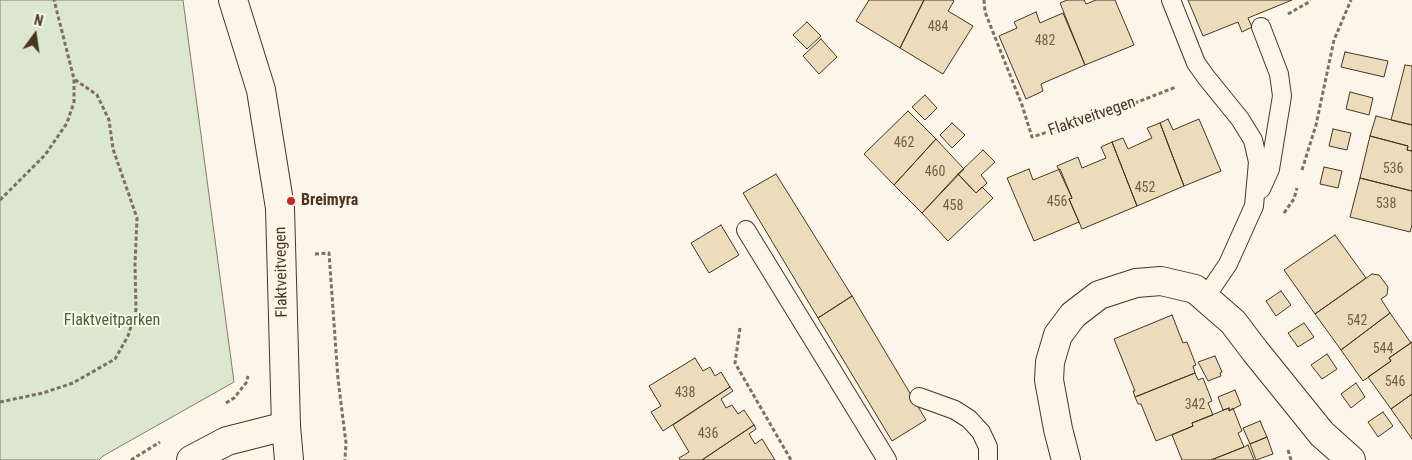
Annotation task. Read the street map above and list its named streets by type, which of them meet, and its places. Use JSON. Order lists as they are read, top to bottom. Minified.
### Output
{"streets":{"street":["Flaktveitvegen"]},"parks":["Flaktveitparken"],"places":["Breimyra"],"house_numbers":["484","482","462","536","460","452","456","538","458","542","544","546","438","342","436"],"north":"top"}
